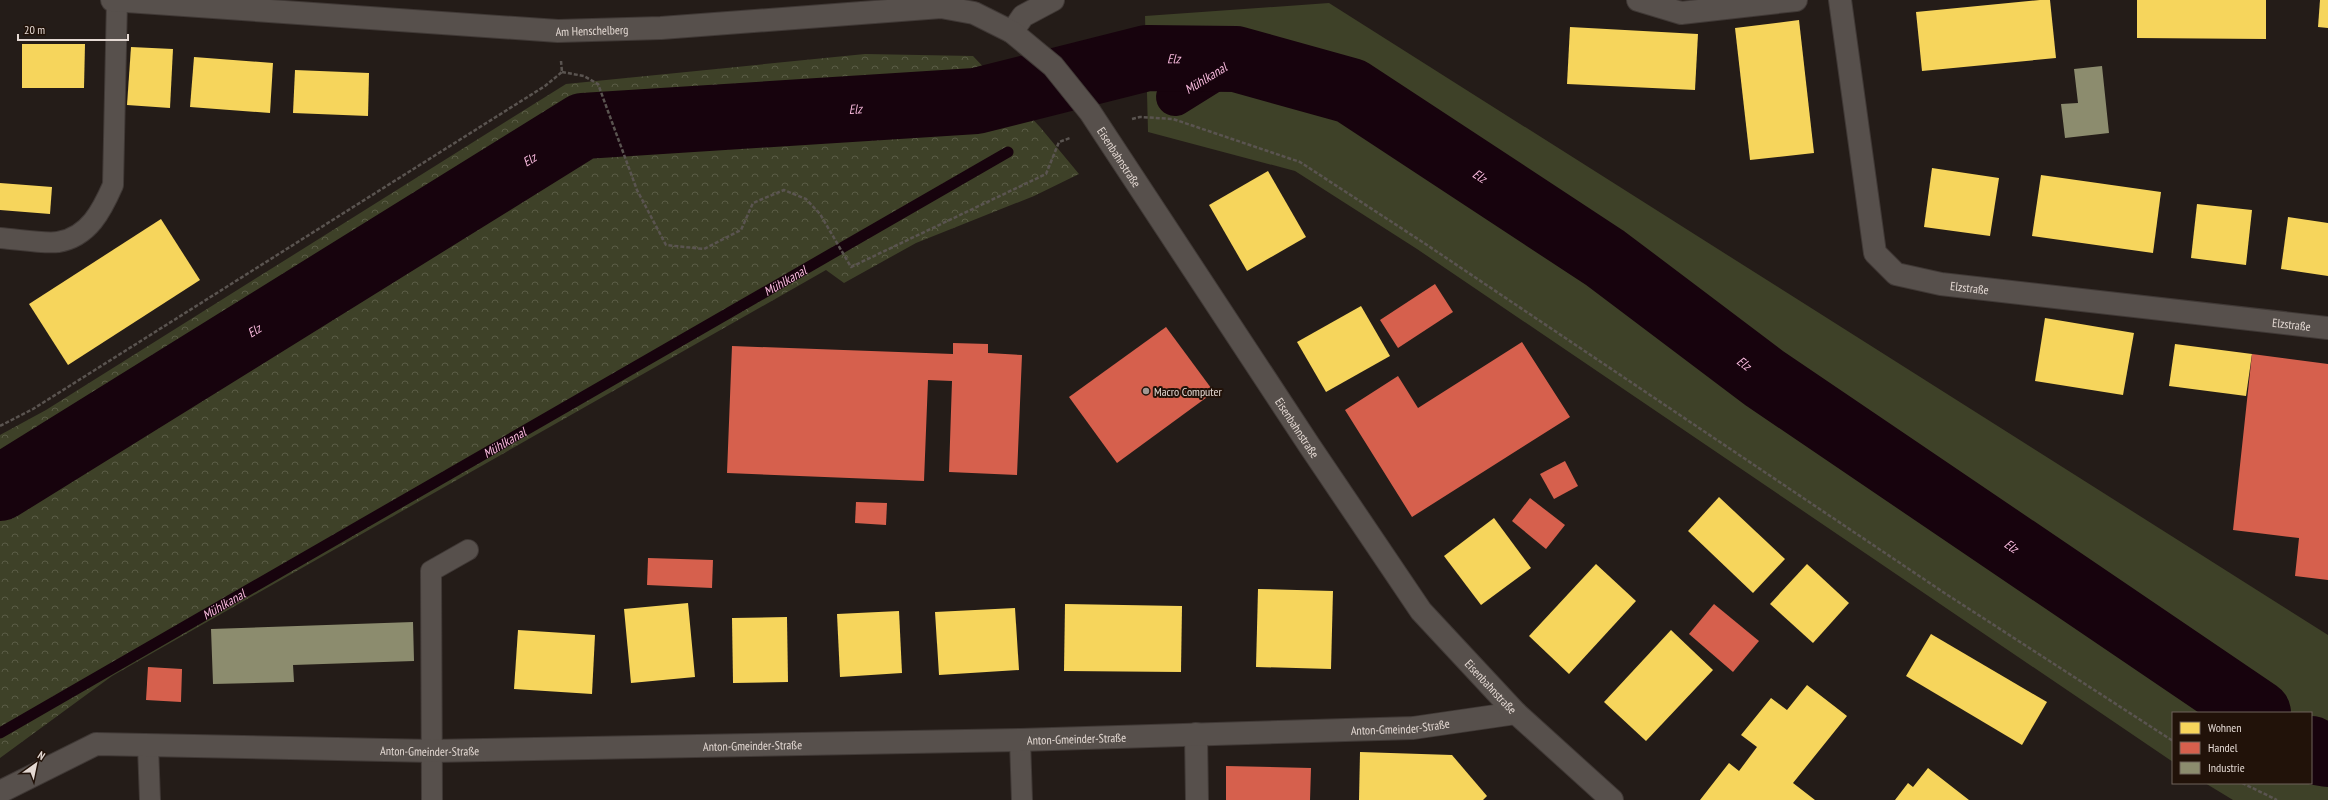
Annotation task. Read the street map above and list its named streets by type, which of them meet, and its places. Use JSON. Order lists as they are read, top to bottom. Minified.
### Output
{"streets":{"street":["Am Henschelberg","Eisenbahnstraße","Elzstraße","Anton-Gmeinder-Straße"]},"crossings":[["Am Henschelberg","Eisenbahnstraße"],["Eisenbahnstraße","Anton-Gmeinder-Straße"]],"water":["Elz","Mühlkanal"],"places":["Macro Computer"],"legend":["Wohnen","Handel","Industrie"],"scale_bar":"20 m","north":"top right"}
